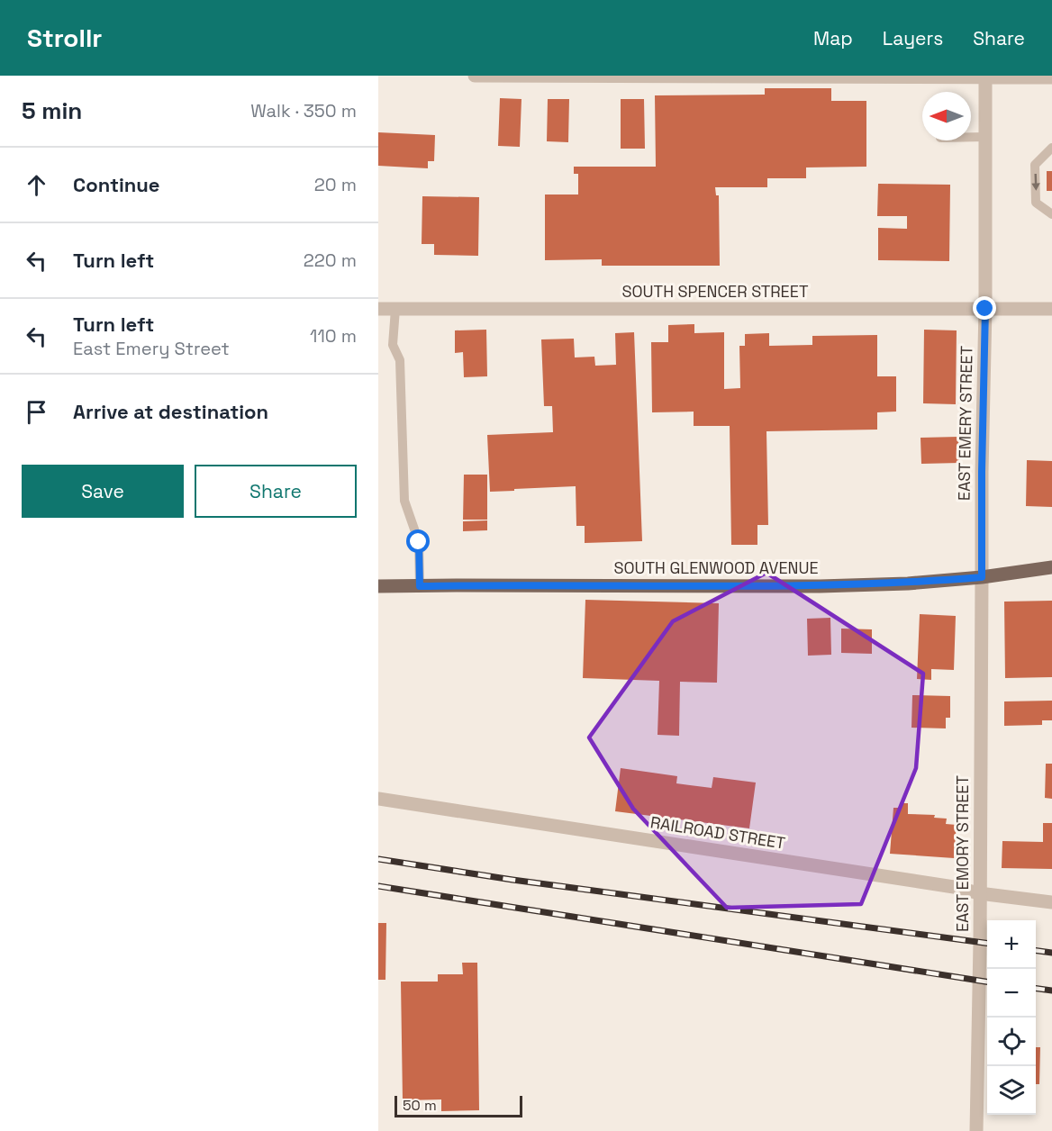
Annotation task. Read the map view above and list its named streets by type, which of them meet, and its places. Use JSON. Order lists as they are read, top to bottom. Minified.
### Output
{"streets":{"main road":["SOUTH GLENWOOD AVENUE"],"street":["SOUTH SPENCER STREET","EAST EMERY STREET","RAILROAD STREET","EAST EMORY STREET"]},"crossings":[["SOUTH SPENCER STREET","EAST EMERY STREET"],["EAST EMERY STREET","SOUTH GLENWOOD AVENUE"],["EAST EMERY STREET","EAST EMORY STREET"],["SOUTH GLENWOOD AVENUE","EAST EMORY STREET"],["RAILROAD STREET","EAST EMORY STREET"]],"scale_bar":"50 m","north":"left","page":{"header":"Strollr","nav":["Map","Layers","Share"],"heading":["5 min","Walk · 350 m"],"list":[["Continue","20 m"],["Turn left","220 m"],["Turn left","East Emery Street","110 m"],"Arrive at destination"],"buttons":["Save","Share"],"map_buttons":["+","−"],"scale":"50 m"}}
